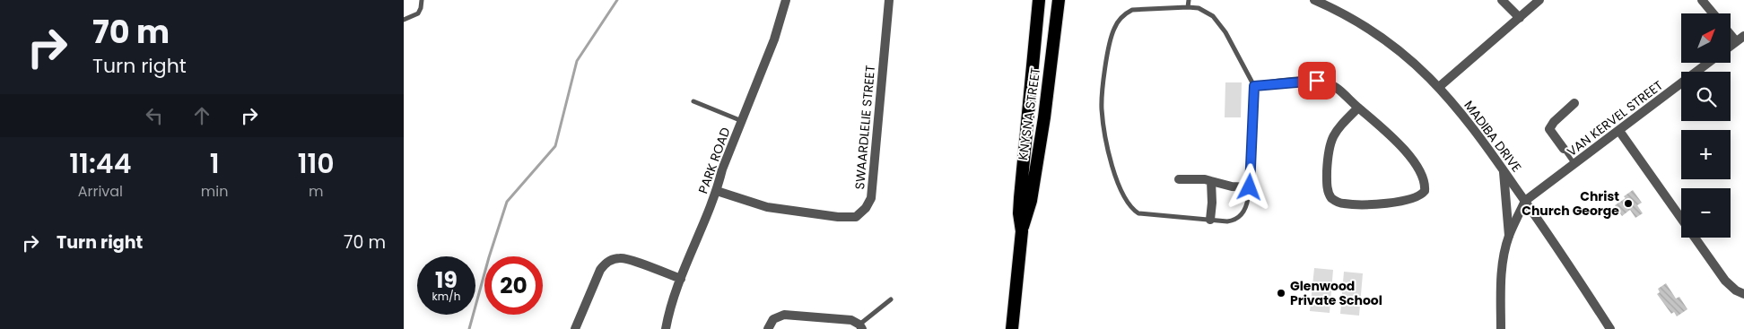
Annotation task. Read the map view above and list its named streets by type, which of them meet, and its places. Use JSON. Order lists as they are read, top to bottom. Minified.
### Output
{"streets":{"highway":["KNYSNA STREET"],"street":["VAN KERVEL STREET","SWAARDLELIE STREET","MADIBA DRIVE","PARK ROAD"]},"crossings":[["VAN KERVEL STREET","MADIBA DRIVE"],["SWAARDLELIE STREET","PARK ROAD"]],"places":["Christ Church George","Glenwood Private School"],"north":"top right","page":{"turn":["70 m","Turn right"],"map_buttons":["+","−"],"eta":["11:44","Arrival","1","min","110","m"],"list":[{"name":"Turn right","value":"70 m"}],"speed":"19 km/h","limit":"20"}}
